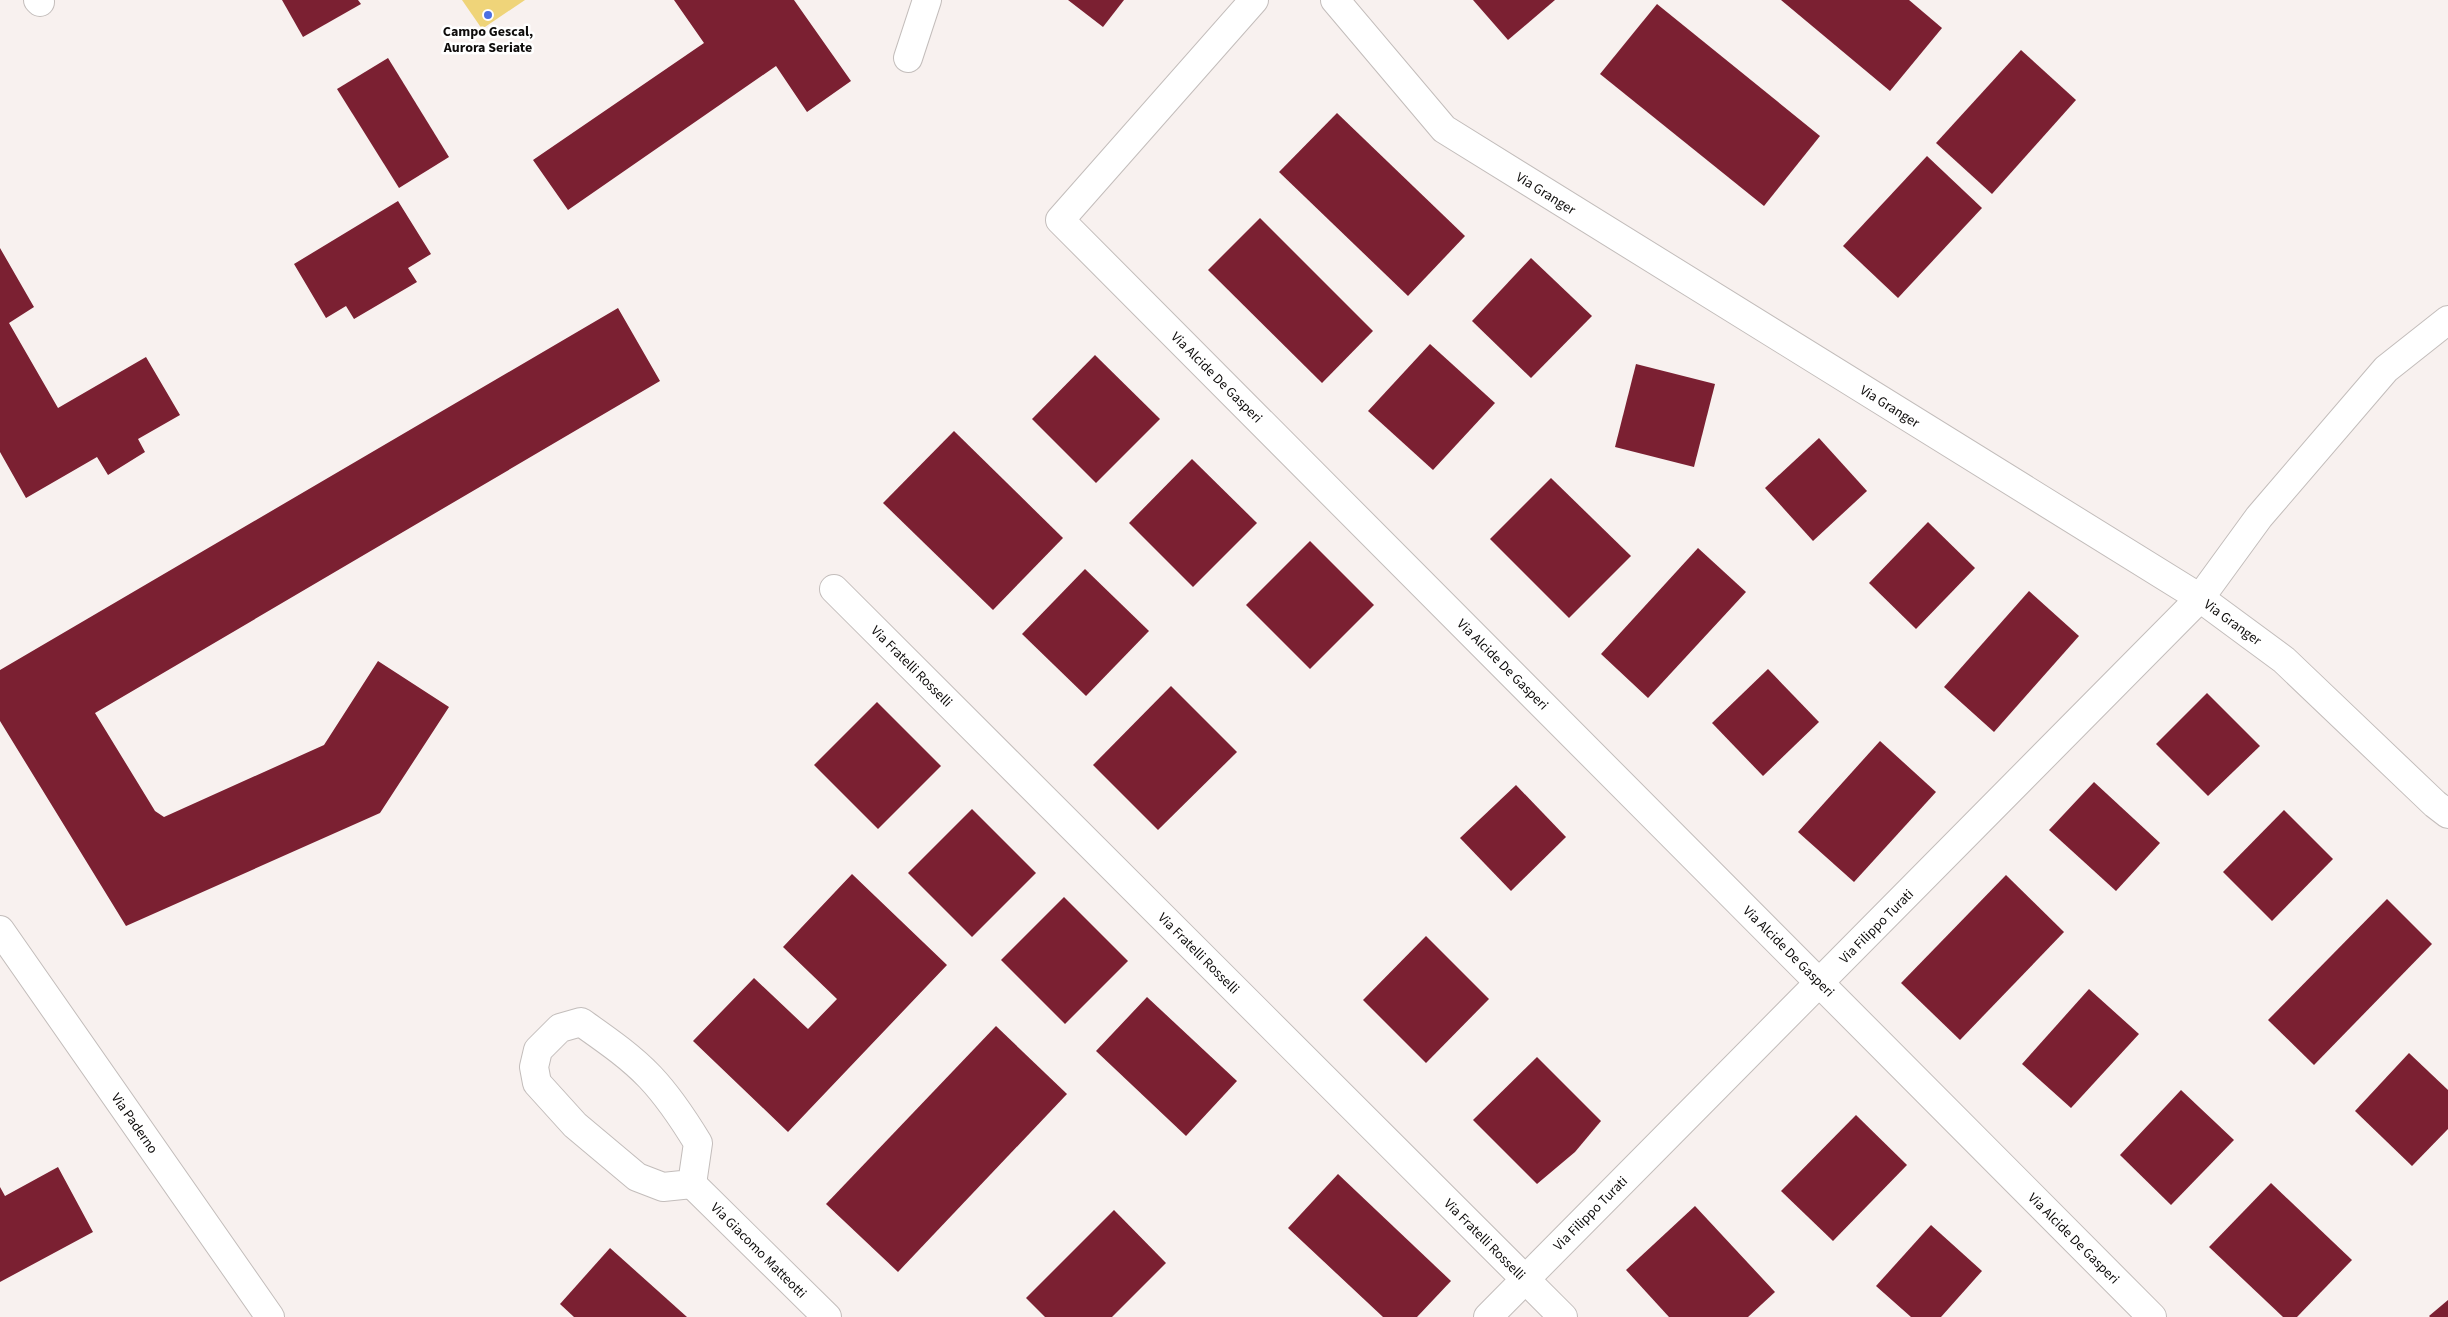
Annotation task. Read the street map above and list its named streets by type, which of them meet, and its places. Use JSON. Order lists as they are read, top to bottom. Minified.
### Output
{"streets":{"street":["Via Granger","Via Alcide De Gasperi","Via Fratelli Rosselli","Via Filippo Turati","Via Paderno","Via Giacomo Matteotti"]},"crossings":[["Via Granger","Via Filippo Turati"],["Via Alcide De Gasperi","Via Filippo Turati"],["Via Fratelli Rosselli","Via Filippo Turati"]],"places":["Campo Gescal, Aurora Seriate"]}
